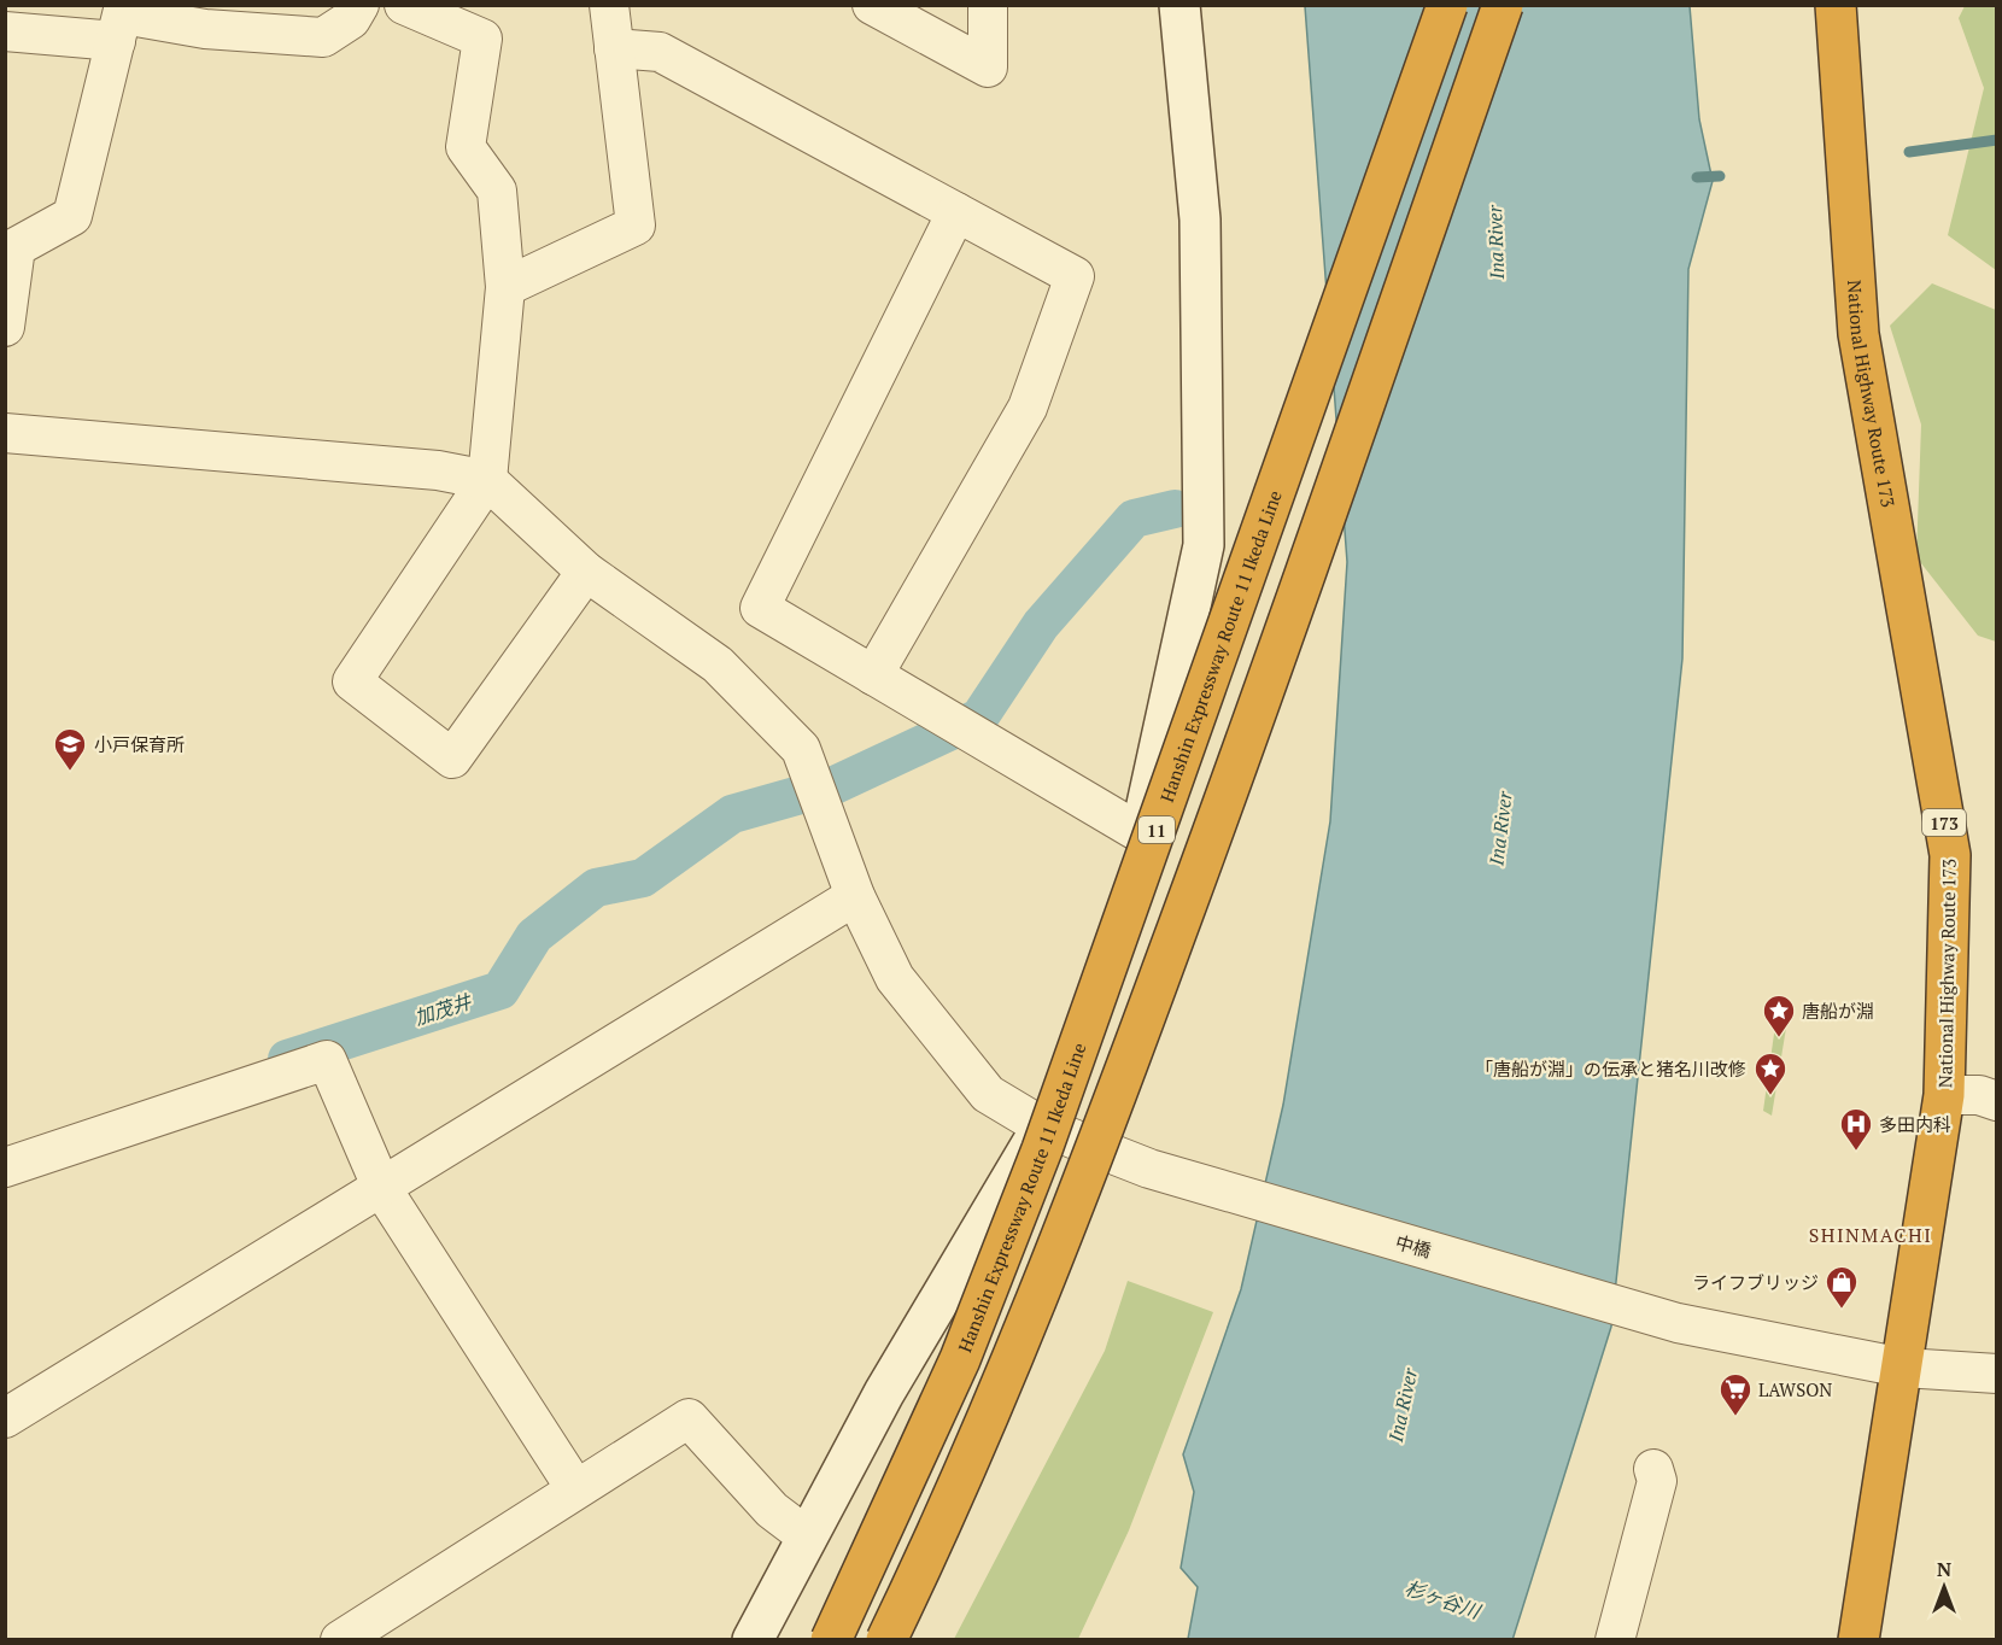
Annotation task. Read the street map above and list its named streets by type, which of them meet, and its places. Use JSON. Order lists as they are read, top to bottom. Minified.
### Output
{"streets":{"highway":["National Highway Route 173","Hanshin Expressway Route 11 Ikeda Line","173","11"],"street":["中橋"]},"crossings":[["National Highway Route 173","中橋"]],"districts":["SHINMACHI"],"water":["Ina River","加茂井","杉ヶ谷川"],"places":{"school or university":["小戸保育所"],"place":["唐船が淵","「唐船が淵」の伝承と猪名川改修"],"hospital":["多田内科"],"shop":["ライフブリッジ"],"supermarket":["LAWSON"]},"north":"top"}
